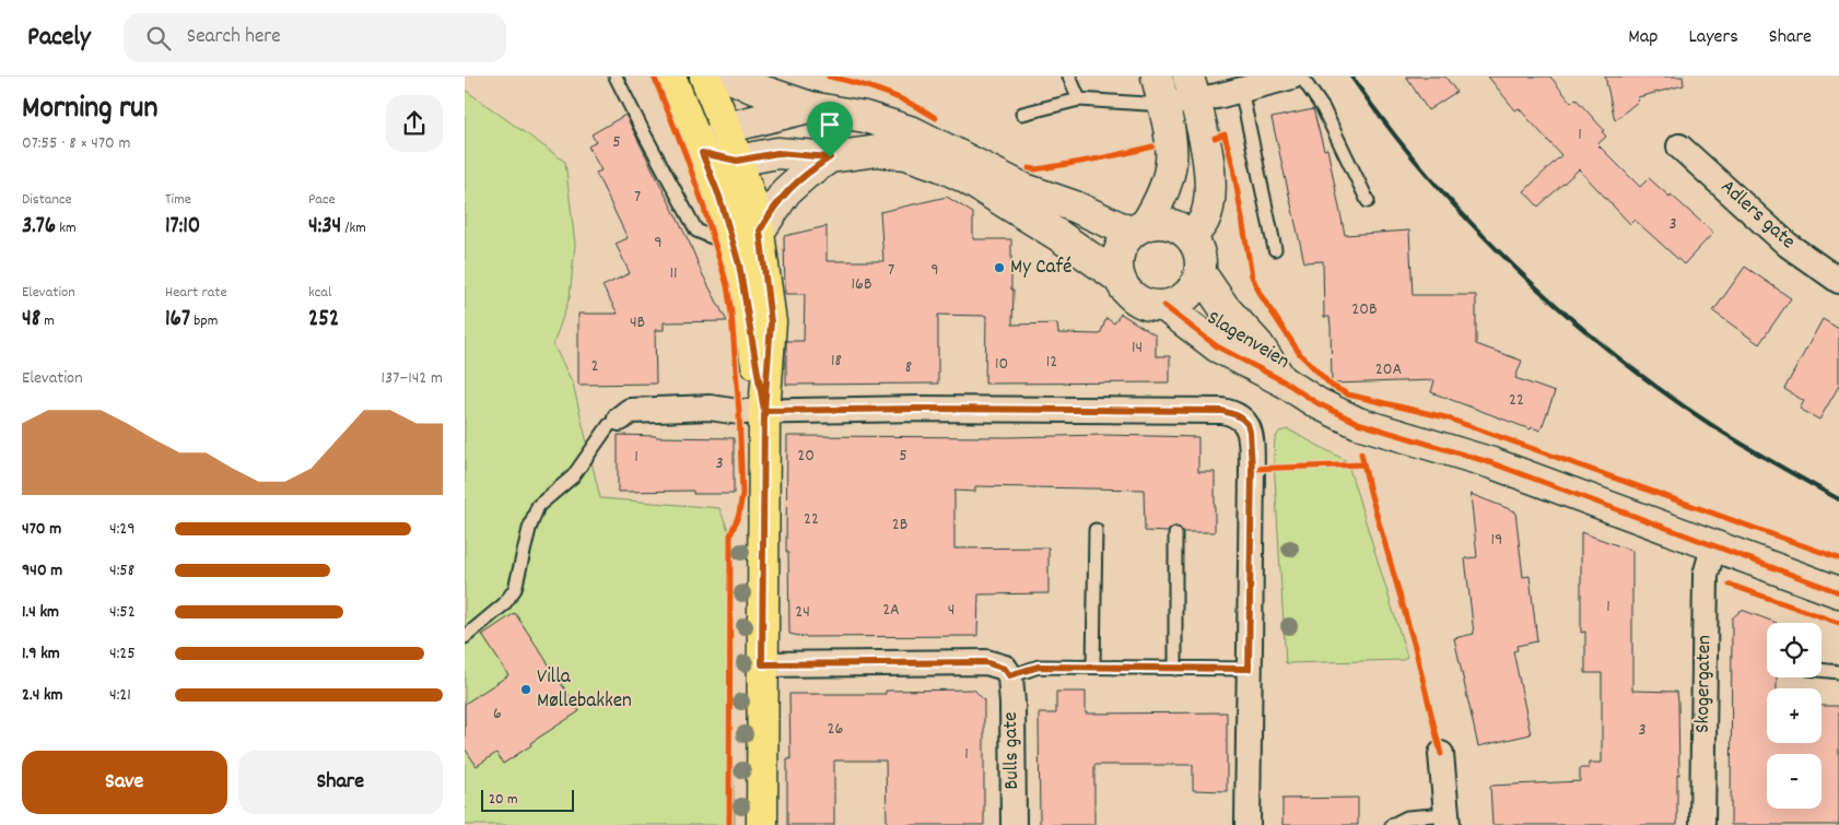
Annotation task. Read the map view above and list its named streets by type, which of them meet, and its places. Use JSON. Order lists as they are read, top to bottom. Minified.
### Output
{"streets":{"main road":["Slagenveien"],"street":["Adlers gate","Skogergaten","Bulls gate"]},"crossings":[["Slagenveien","Skogergaten"]],"places":["My Café","Villa Møllebakken"],"house_numbers":["1","5","7","3","9","7","9","11","16B","20B","4B","14","18","12","10","2","8","20A","22","20","5","1","3","22","2B","19","1","2A","4","24","6","26","3","1"],"scale_bar":"20 m","page":{"header":"Pacely","search":"Search here","nav":["Map","Layers","Share"],"heading":["Morning run","07:55 · 8 × 470 m"],"stats":[["Distance","3.76 km"],["Time","17:10"],["Pace","4:34 /km"],["Elevation","48 m"],["Heart rate","167 bpm"],["kcal","252"]],"chart":["Elevation","137–142 m"],"list":[{"name":"470 m","note":"4:29"},{"name":"940 m","note":"4:58"},{"name":"1.4 km","note":"4:52"},{"name":"1.9 km","note":"4:25"},{"name":"2.4 km","note":"4:21"}],"map_buttons":["+","−"],"buttons":["Save","Share"],"scale":"20 m"}}
